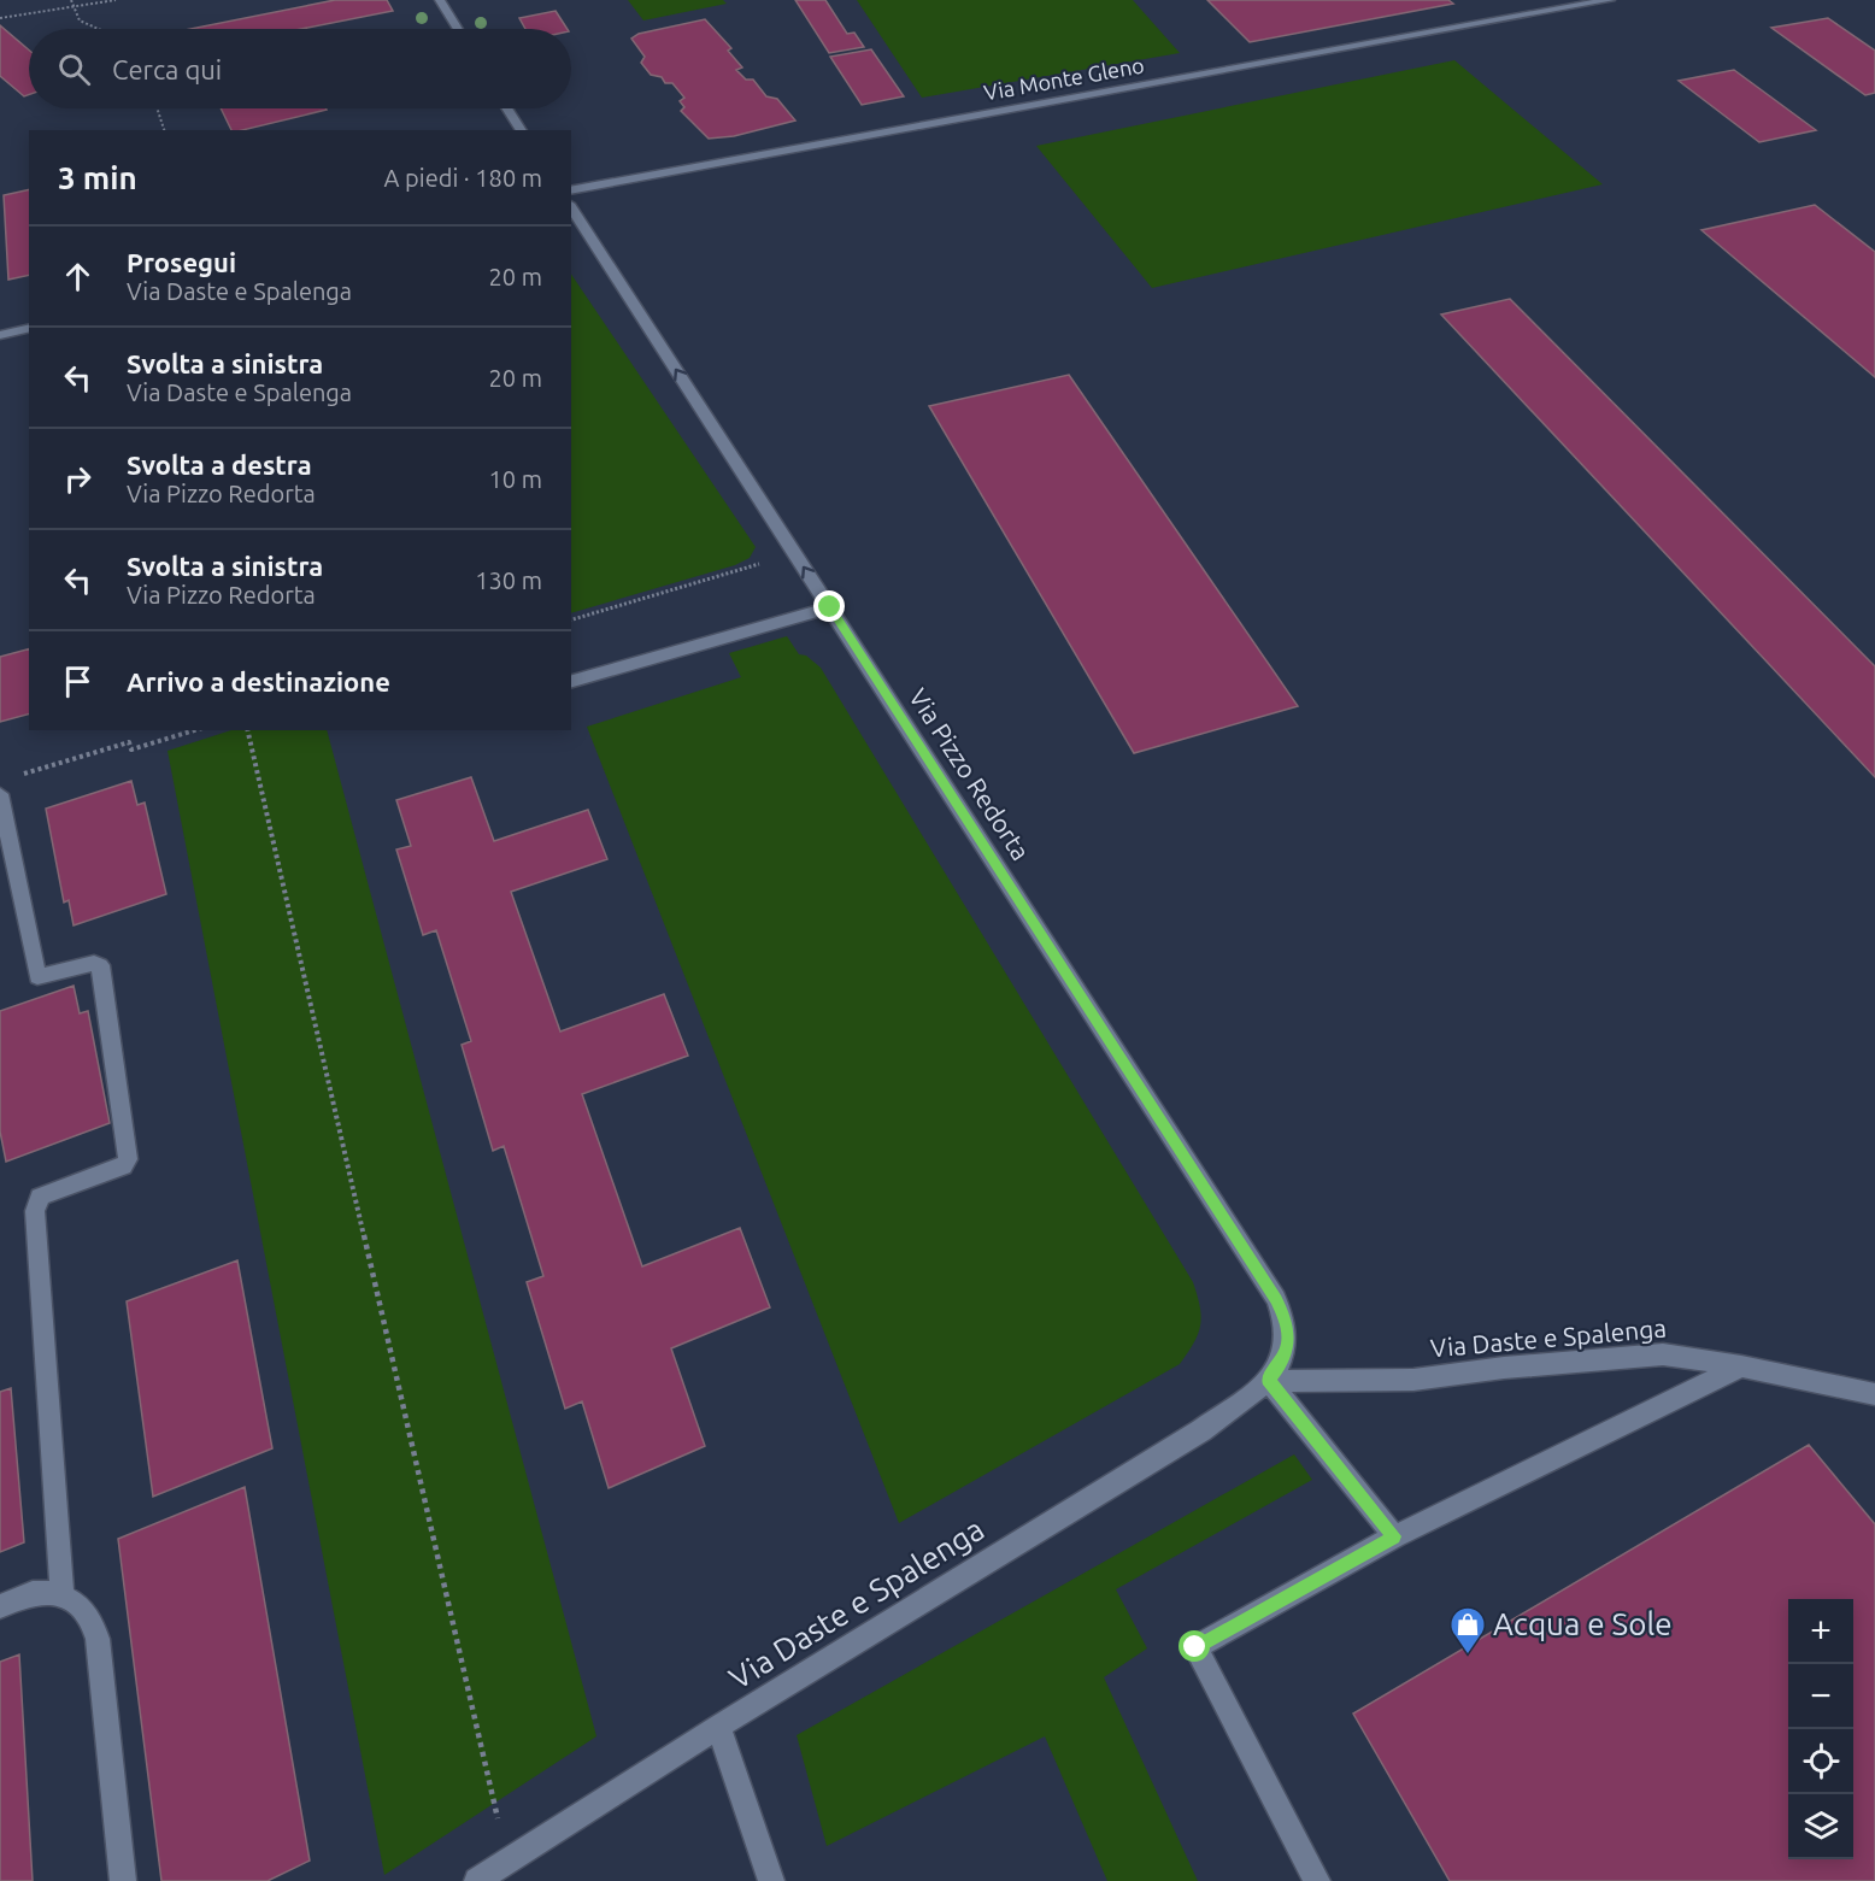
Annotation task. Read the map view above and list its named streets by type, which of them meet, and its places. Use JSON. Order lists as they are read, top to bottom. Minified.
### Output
{"streets":{"street":["Via Monte Gleno","Via Pizzo Redorta","Via Daste e Spalenga"]},"crossings":[["Via Pizzo Redorta","Via Daste e Spalenga"]],"places":{"shop":["Acqua e Sole"]},"page":{"search":"Cerca qui","heading":["3 min","A piedi · 180 m"],"list":[["Prosegui","Via Daste e Spalenga","20 m"],["Svolta a sinistra","Via Daste e Spalenga","20 m"],["Svolta a destra","Via Pizzo Redorta","10 m"],["Svolta a sinistra","Via Pizzo Redorta","130 m"],"Arrivo a destinazione"],"map_buttons":["+","−"]}}
